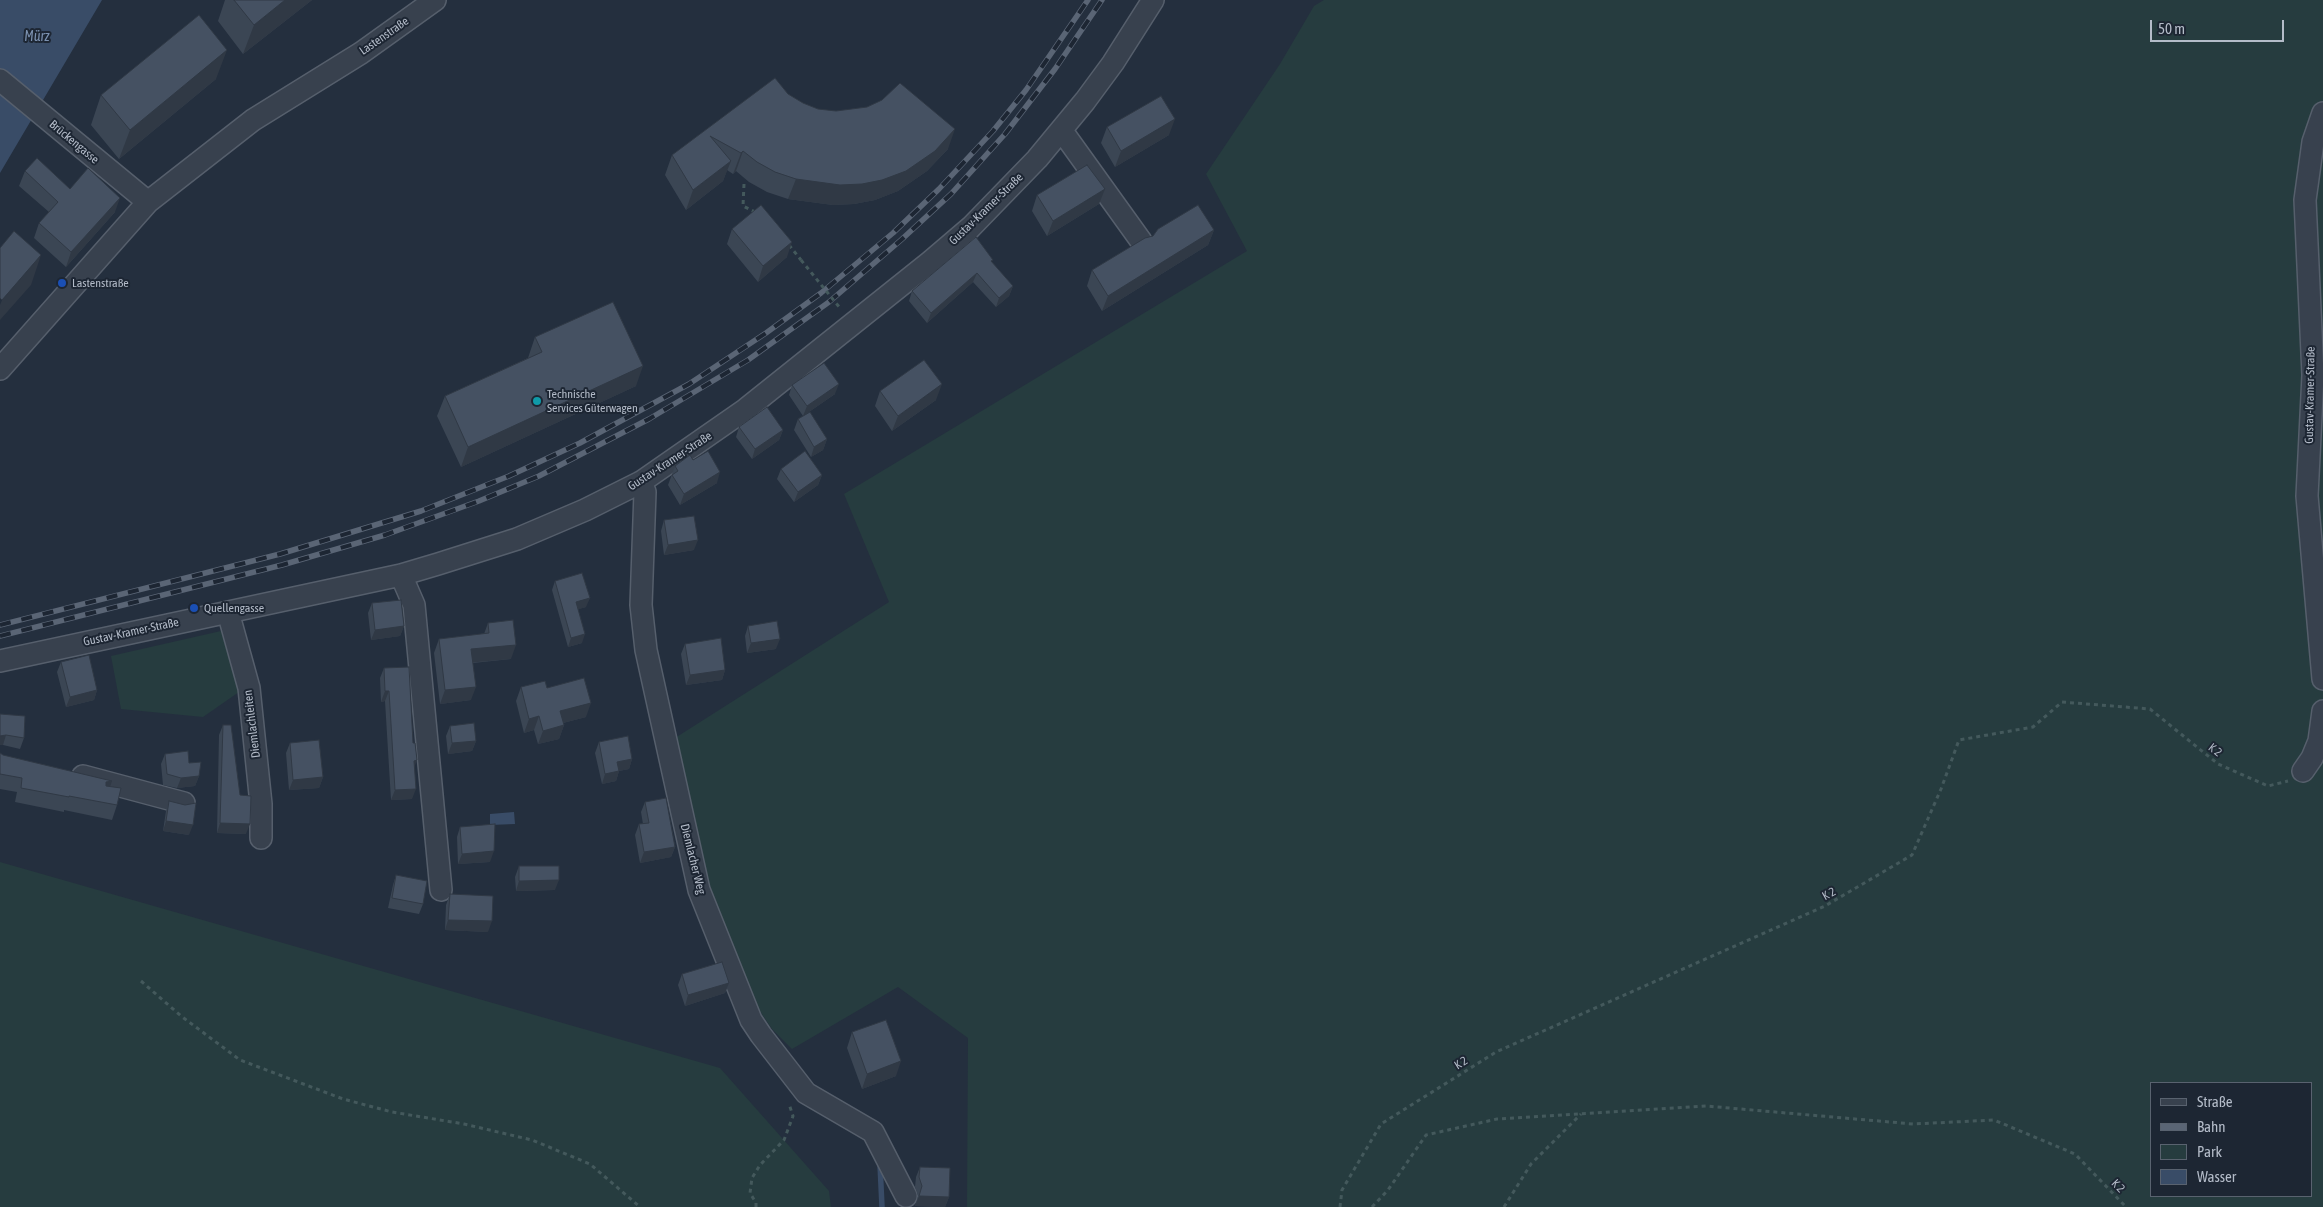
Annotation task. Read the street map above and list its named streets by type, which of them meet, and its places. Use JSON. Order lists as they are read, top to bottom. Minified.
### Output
{"streets":{"street":["Lastenstraße","Brückengasse","Gustav-Kramer-Straße","Diemlachleiten","Diemlacher Weg"],"path":["K 2"]},"crossings":[["Lastenstraße","Brückengasse"],["Gustav-Kramer-Straße","Diemlachleiten"],["Gustav-Kramer-Straße","Diemlacher Weg"]],"water":["Mürz"],"places":["Lastenstraße","Technische Services Güterwagen","Quellengasse"],"legend":["Straße","Bahn","Park","Wasser"],"scale_bar":"50 m"}
